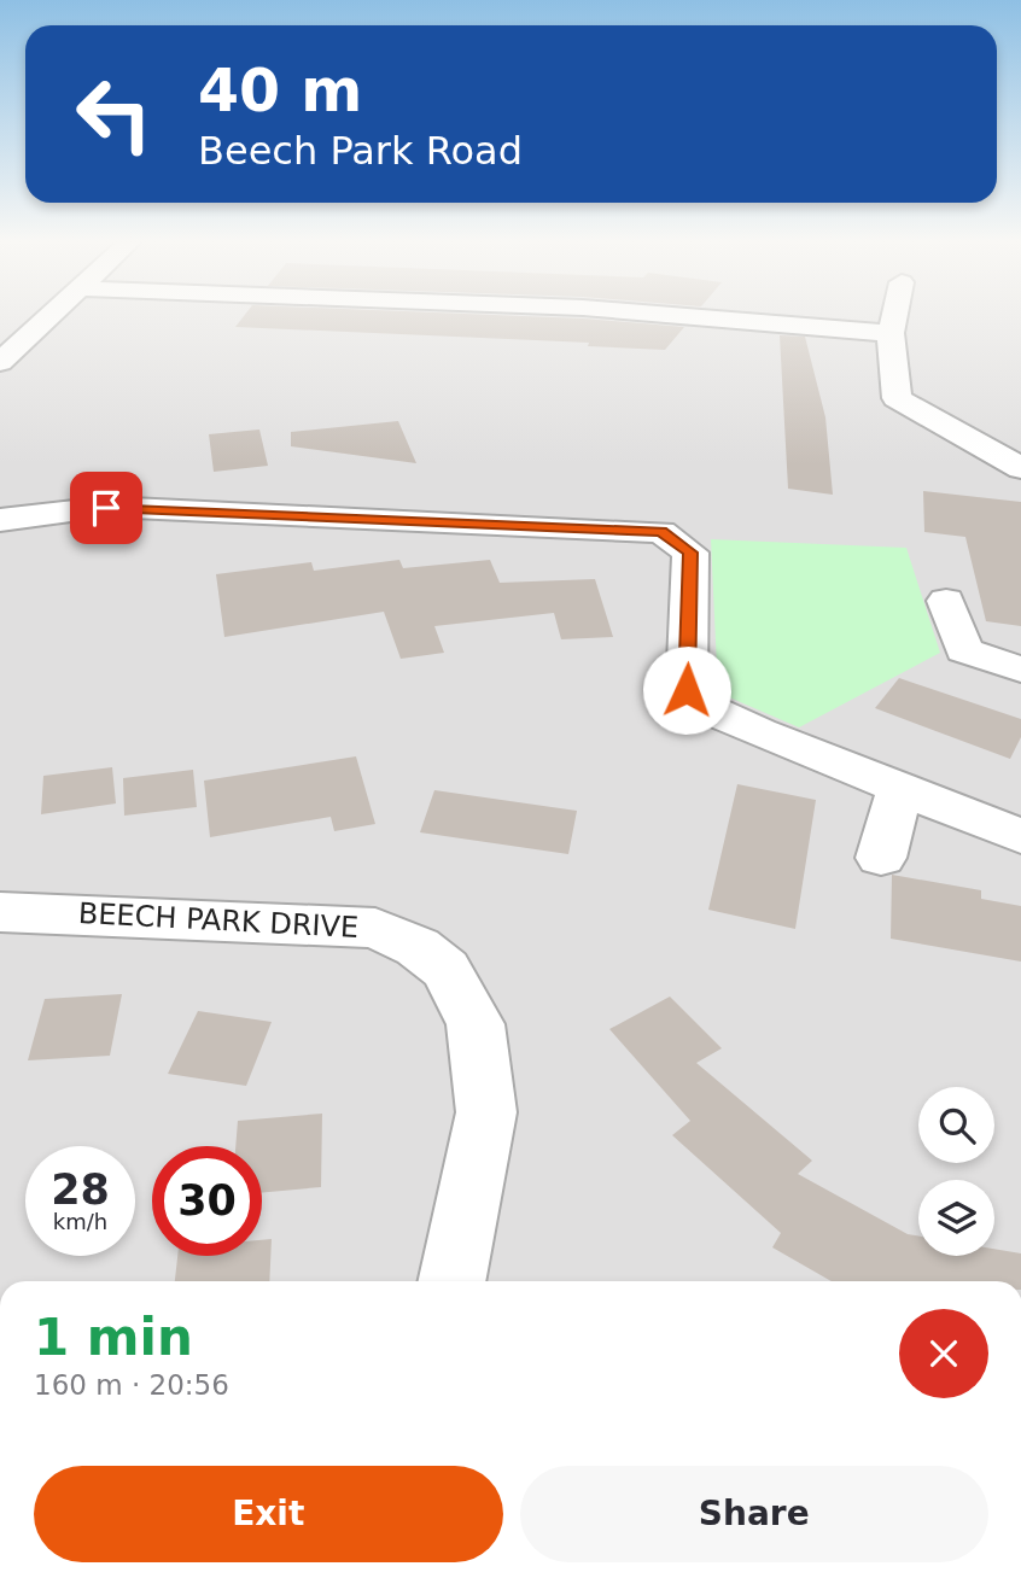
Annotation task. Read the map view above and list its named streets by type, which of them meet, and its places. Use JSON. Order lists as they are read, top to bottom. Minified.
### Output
{"streets":{"street":["BEECH PARK DRIVE"]},"page":{"turn":["40 m","Beech Park Road"],"speed":"28 km/h","limit":"30","heading":["1 min","160 m · 20:56"],"buttons":["Exit","Share"]}}
